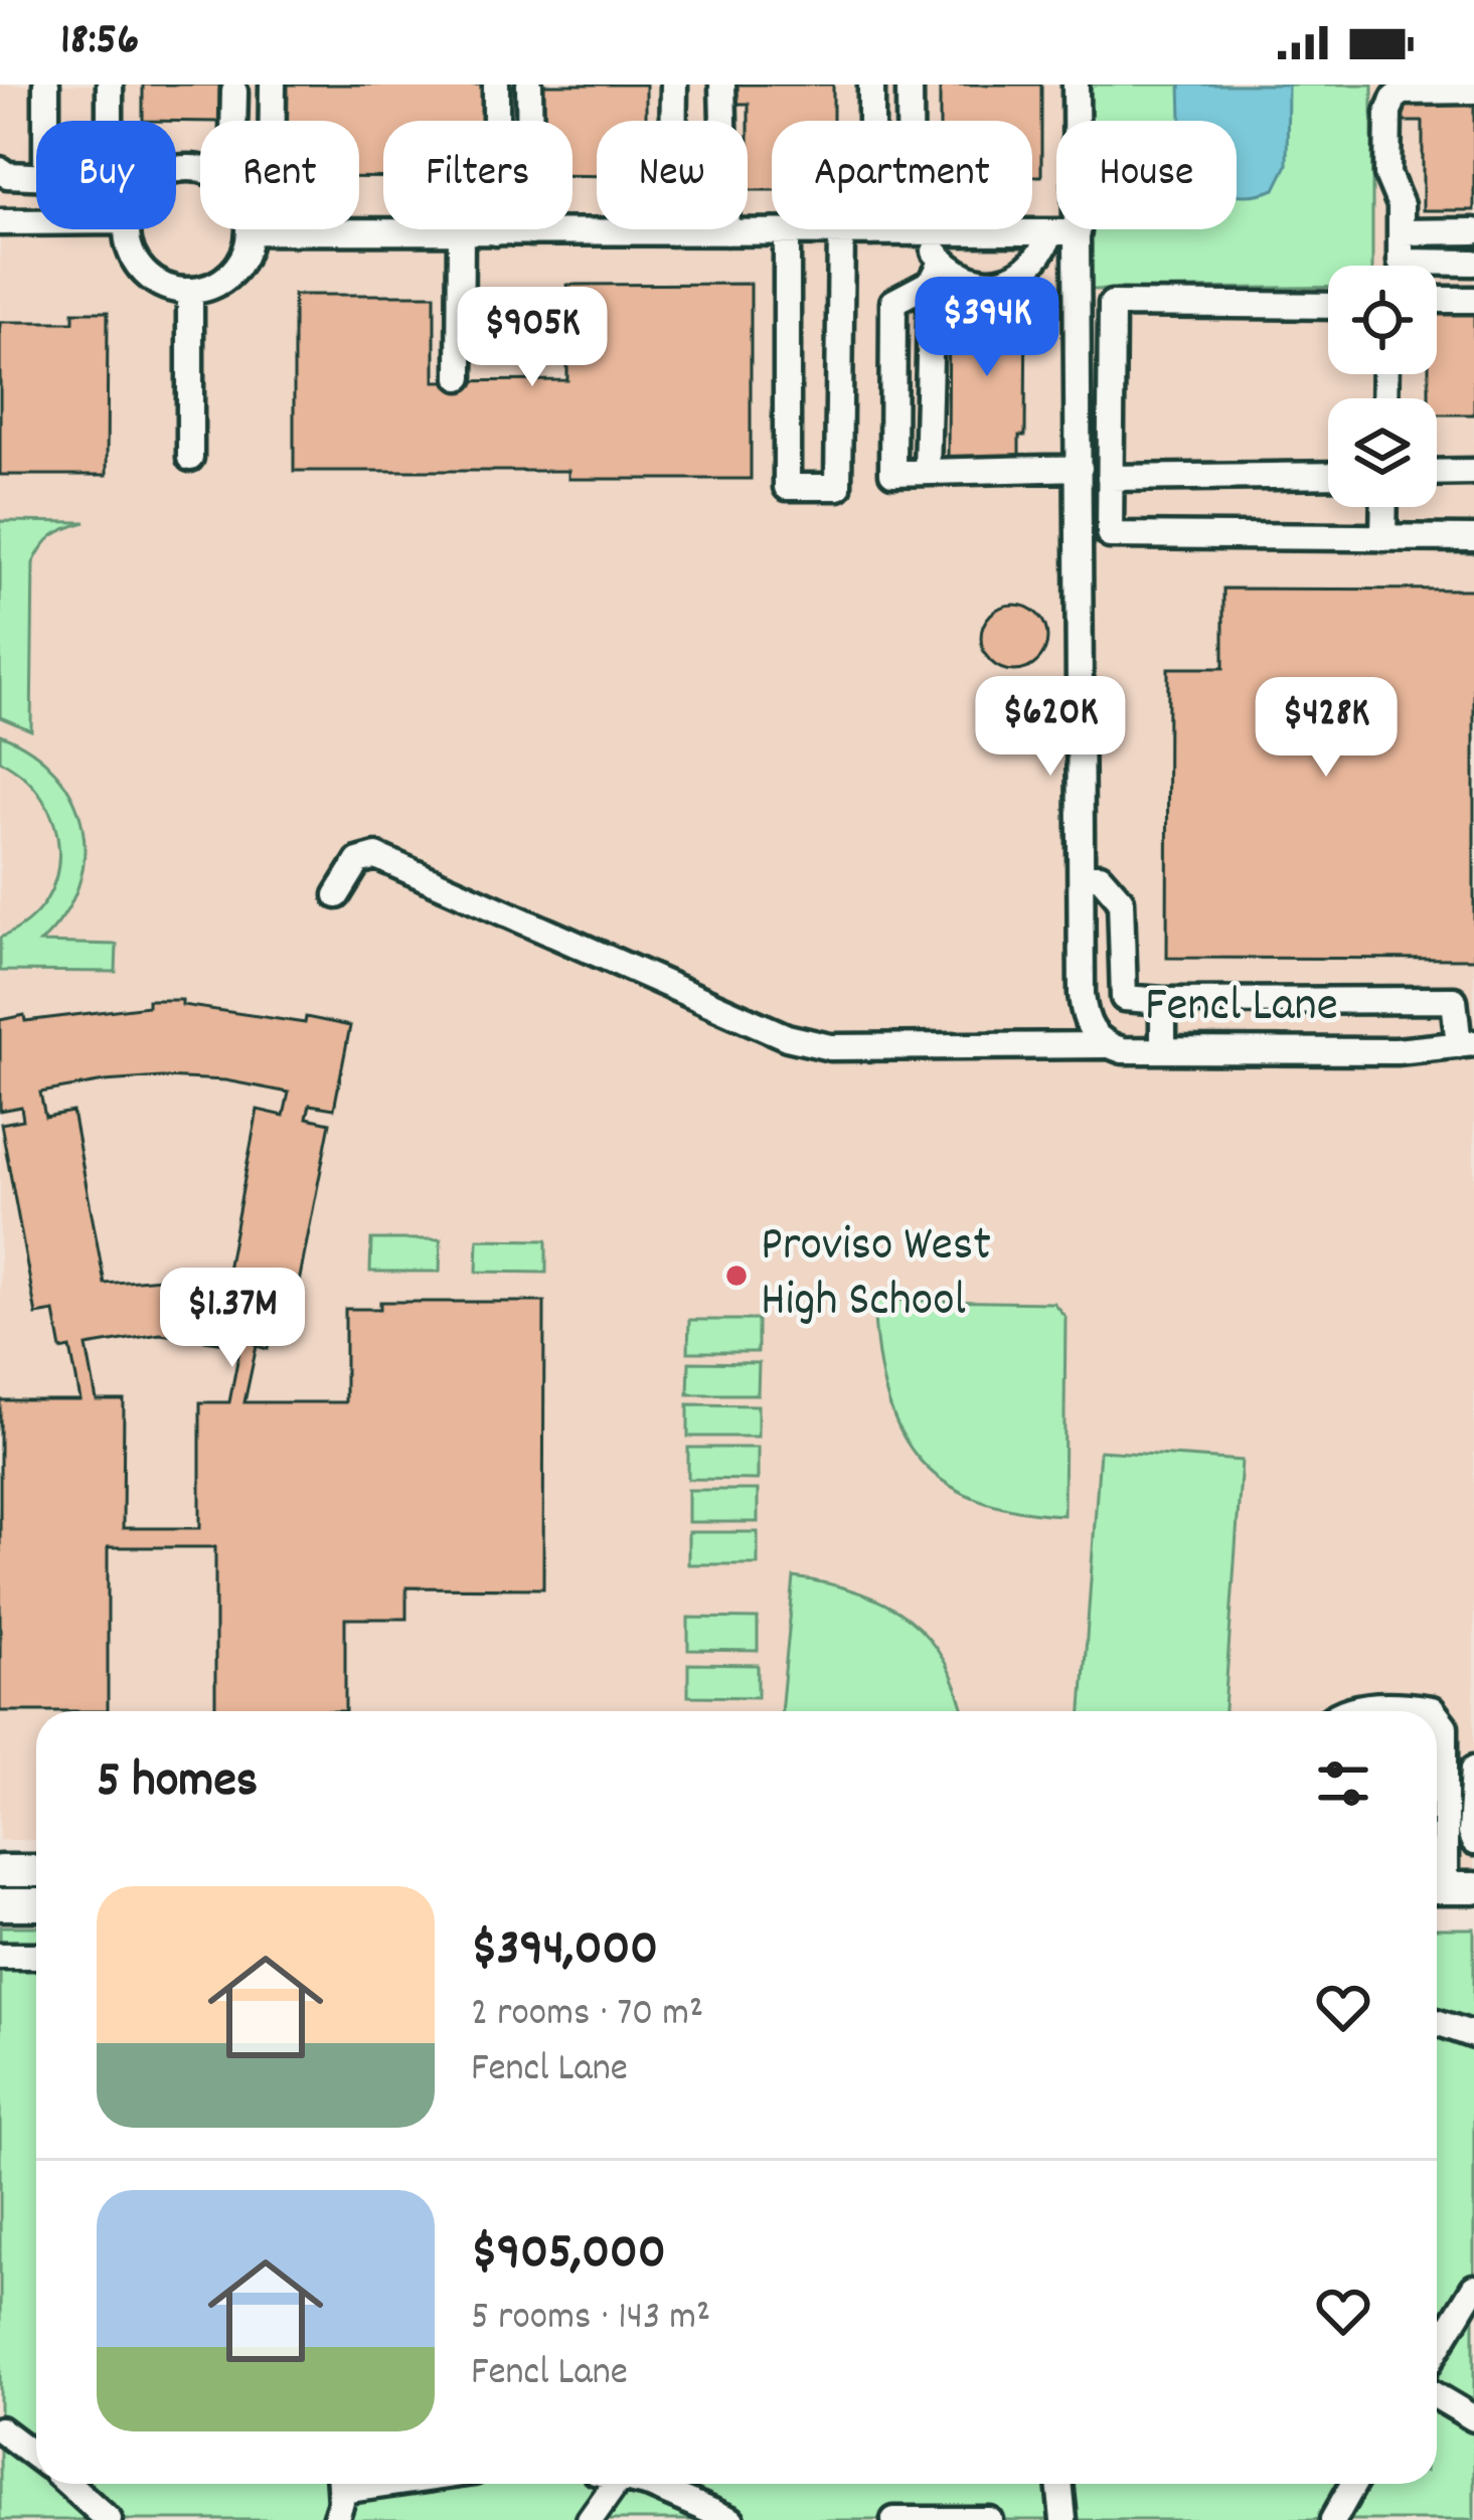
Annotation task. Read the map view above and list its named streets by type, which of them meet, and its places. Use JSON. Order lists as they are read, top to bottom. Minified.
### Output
{"streets":{"street":["Fencl Lane"]},"places":["Proviso West High School"],"page":{"status":"18:56","chip":["Buy","Rent","Filters","New","Apartment","House"],"price":["$394K","$905K","$620K","$428K","$1.37M"],"heading":"5 homes","list":[{"name":"$394,000","note":"2 rooms · 70 m² · Fencl Lane"},{"name":"$905,000","note":"5 rooms · 143 m² · Fencl Lane"}]}}
